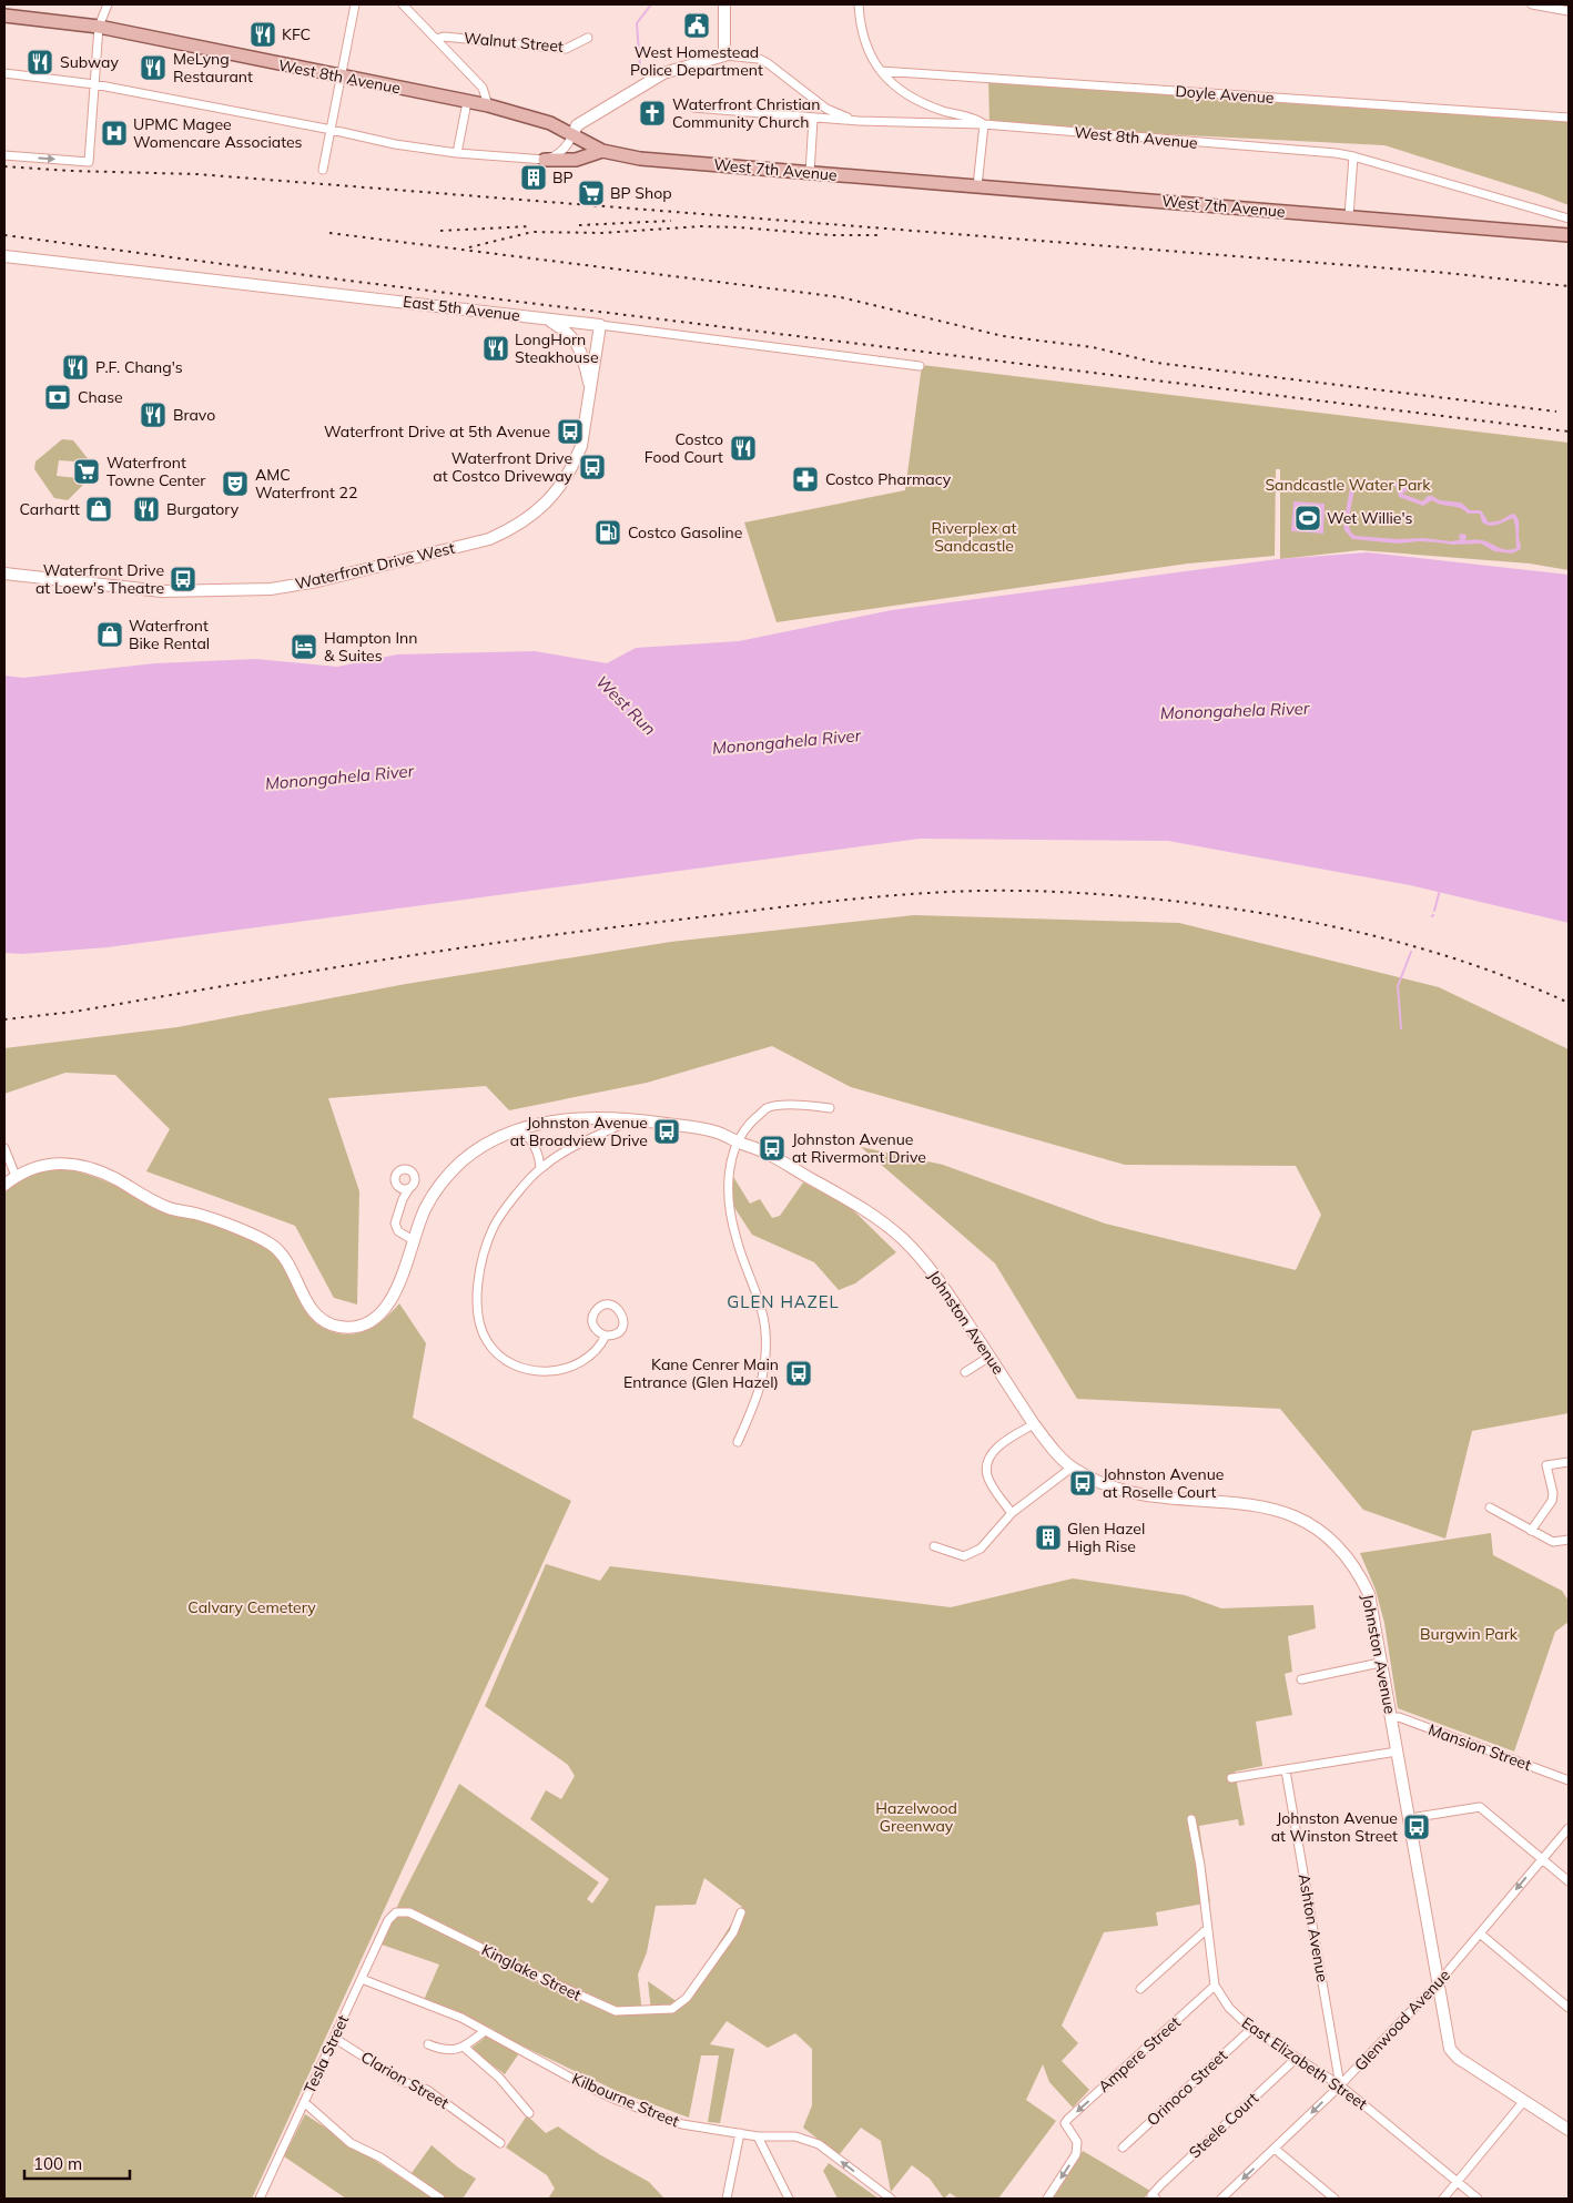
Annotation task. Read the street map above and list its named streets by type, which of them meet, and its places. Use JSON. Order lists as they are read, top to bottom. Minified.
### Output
{"streets":{"main road":["West 8th Avenue","West 7th Avenue"],"street":["Walnut Street","Doyle Avenue","East 5th Avenue","Waterfront Drive West","Johnston Avenue","Mansion Street","Ashton Avenue","Kinglake Street","Glenwood Avenue","Tesla Street","Ampere Street","East Elizabeth Street","Clarion Street","Orinoco Street","Kilbourne Street","Steele Court"]},"crossings":[["West 8th Avenue","West 7th Avenue"],["East 5th Avenue","Waterfront Drive West"],["Johnston Avenue","Mansion Street"],["Johnston Avenue","Glenwood Avenue"],["Ashton Avenue","Glenwood Avenue"],["Ashton Avenue","East Elizabeth Street"],["Kinglake Street","Tesla Street"],["Glenwood Avenue","East Elizabeth Street"],["Tesla Street","Clarion Street"],["Tesla Street","Kilbourne Street"],["Ampere Street","East Elizabeth Street"],["East Elizabeth Street","Orinoco Street"],["East Elizabeth Street","Steele Court"]],"one_way":["Glenwood Avenue","Ampere Street"],"districts":["GLEN HAZEL"],"water":["West Run","Monongahela River"],"parks":["Sandcastle Water Park","Riverplex at Sandcastle","Calvary Cemetery","Burgwin Park","Hazelwood Greenway"],"places":{"public building":["West Homestead Police Department"],"restaurant":["KFC","Subway","MeLyng Restaurant","LongHorn Steakhouse","P.F. Chang's","Bravo","Costco Food Court","Burgatory"],"church":["Waterfront Christian Community Church"],"hospital":["UPMC Magee Womencare Associates"],"building":["BP","Glen Hazel High Rise"],"supermarket":["BP Shop","Waterfront Towne Center"],"bank":["Chase"],"bus stop":["Waterfront Drive at 5th Avenue","Waterfront Drive at Costco Driveway","Waterfront Drive at Loew's Theatre","Johnston Avenue at Broadview Drive","Johnston Avenue at Rivermont Drive","Kane Cenrer Main Entrance (Glen Hazel)","Johnston Avenue at Roselle Court","Johnston Avenue at Winston Street"],"pharmacy":["Costco Pharmacy"],"theatre":["AMC Waterfront 22"],"shop":["Carhartt","Waterfront Bike Rental"],"sports":["Wet Willie's"],"fuel station":["Costco Gasoline"],"hotel":["Hampton Inn & Suites"]},"scale_bar":"100 m"}
